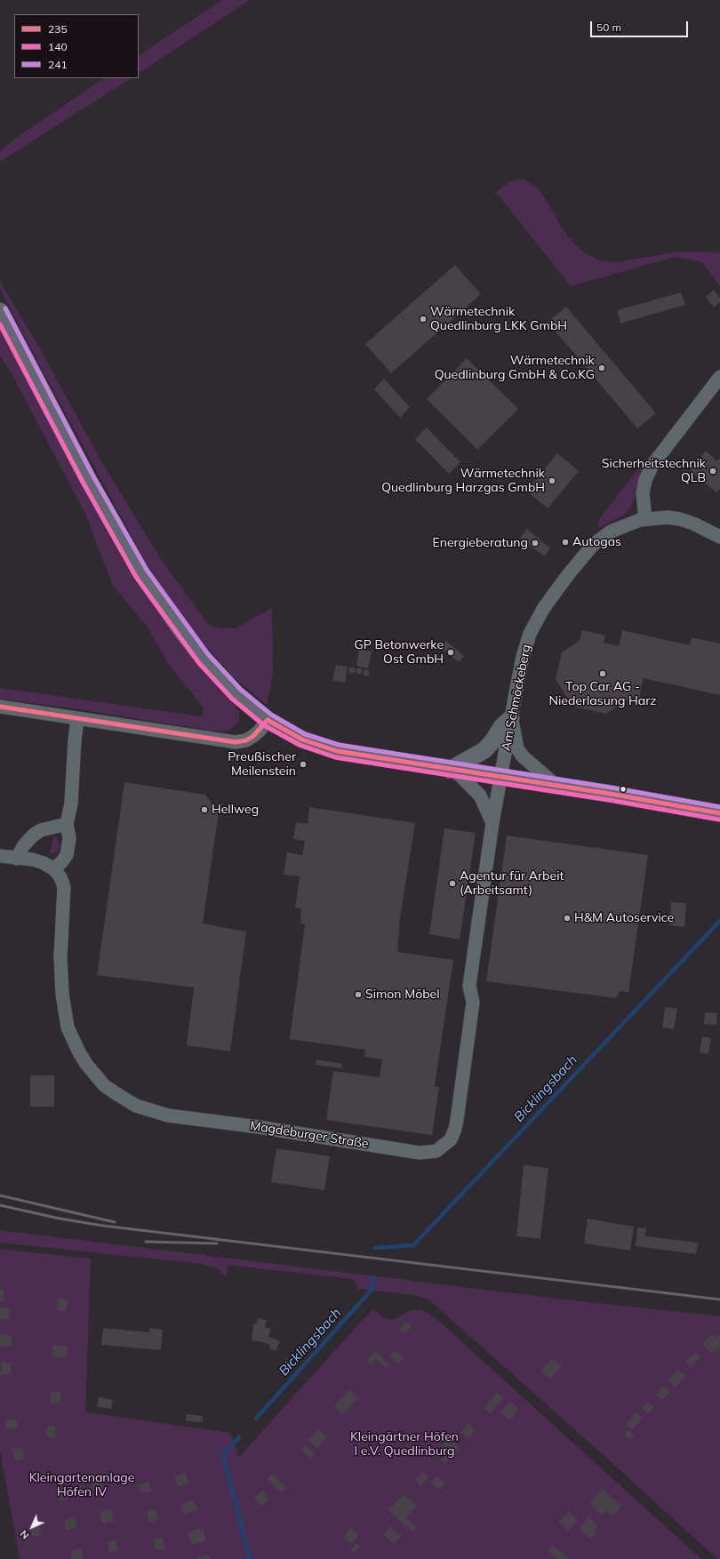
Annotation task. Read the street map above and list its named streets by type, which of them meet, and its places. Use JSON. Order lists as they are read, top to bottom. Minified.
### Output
{"streets":{"street":["Am Schmöckeberg","Magdeburger Straße"]},"crossings":[["Am Schmöckeberg","Magdeburger Straße"]],"water":["Bicklingsbach"],"parks":["Kleingärtner Höfen I e.V. Quedlinburg","Kleingartenanlage Höfen IV"],"places":["Wärmetechnik Quedlinburg LKK GmbH","Wärmetechnik Quedlinburg GmbH & Co.KG","Sicherheitstechnik QLB","Wärmetechnik Quedlinburg Harzgas GmbH","Autogas","Energieberatung","GP Betonwerke Ost GmbH","Top Car AG - Niederlasung Harz","Preußischer Meilenstein","Hellweg","Agentur für Arbeit (Arbeitsamt)","H&M Autoservice","Simon Möbel"],"lines":["transit line 241","transit line 140","transit line 235"],"legend":["235","140","241"],"scale_bar":"50 m","north":"bottom left"}
